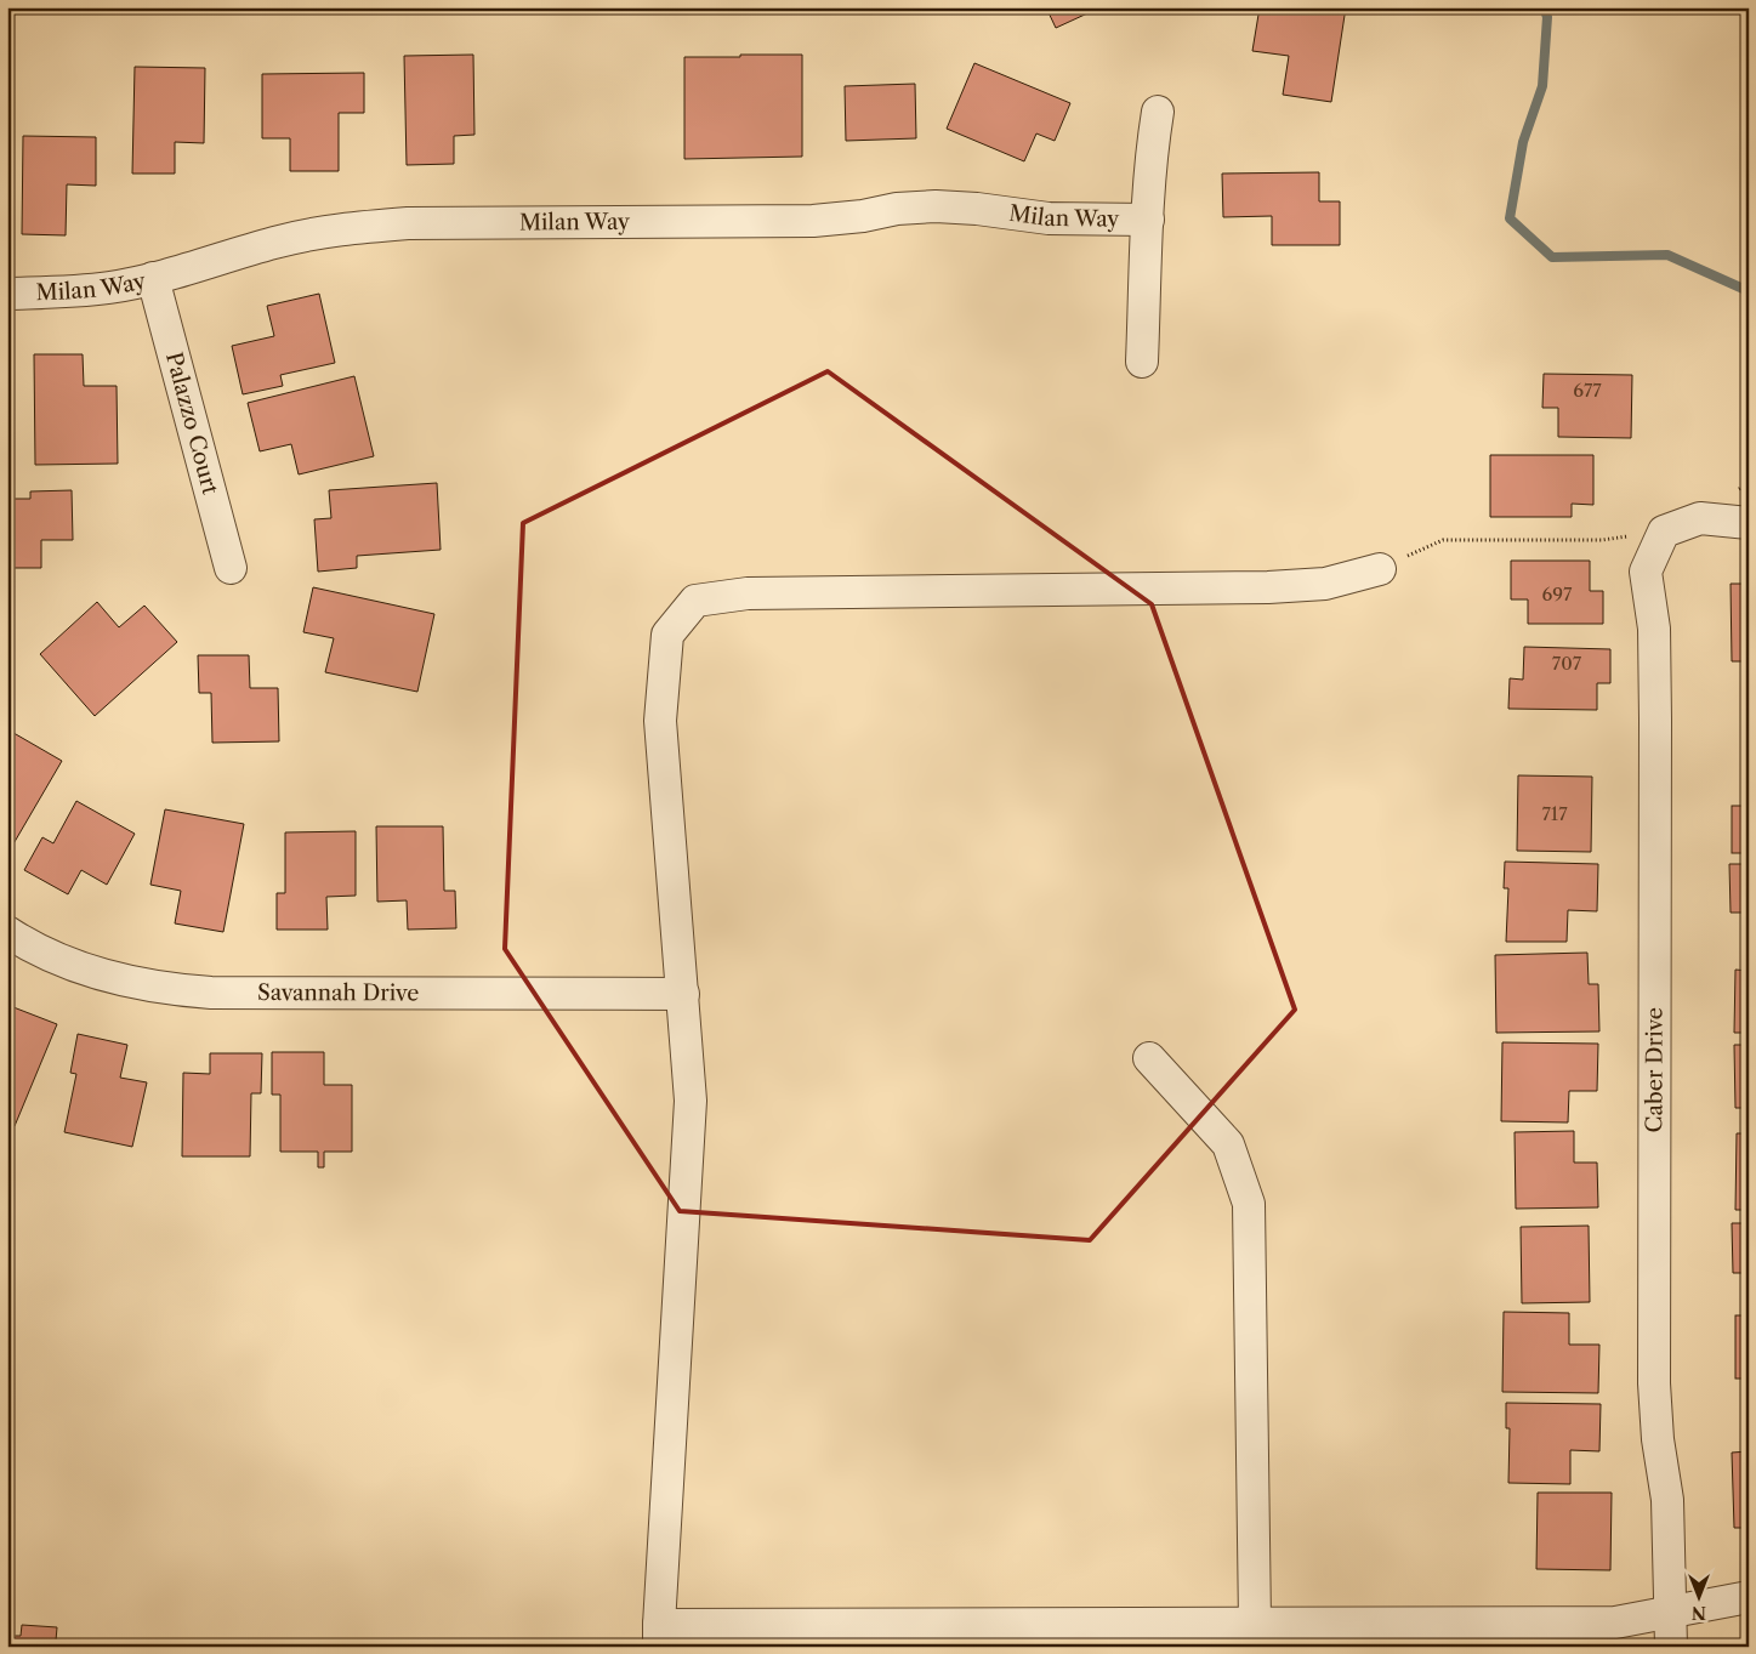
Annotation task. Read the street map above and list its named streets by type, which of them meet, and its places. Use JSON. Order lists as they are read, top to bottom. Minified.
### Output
{"streets":{"street":["Milan Way","Palazzo Court","Savannah Drive","Caber Drive"]},"crossings":[["Milan Way","Palazzo Court"]],"house_numbers":["677","697","707","717"],"north":"bottom"}
